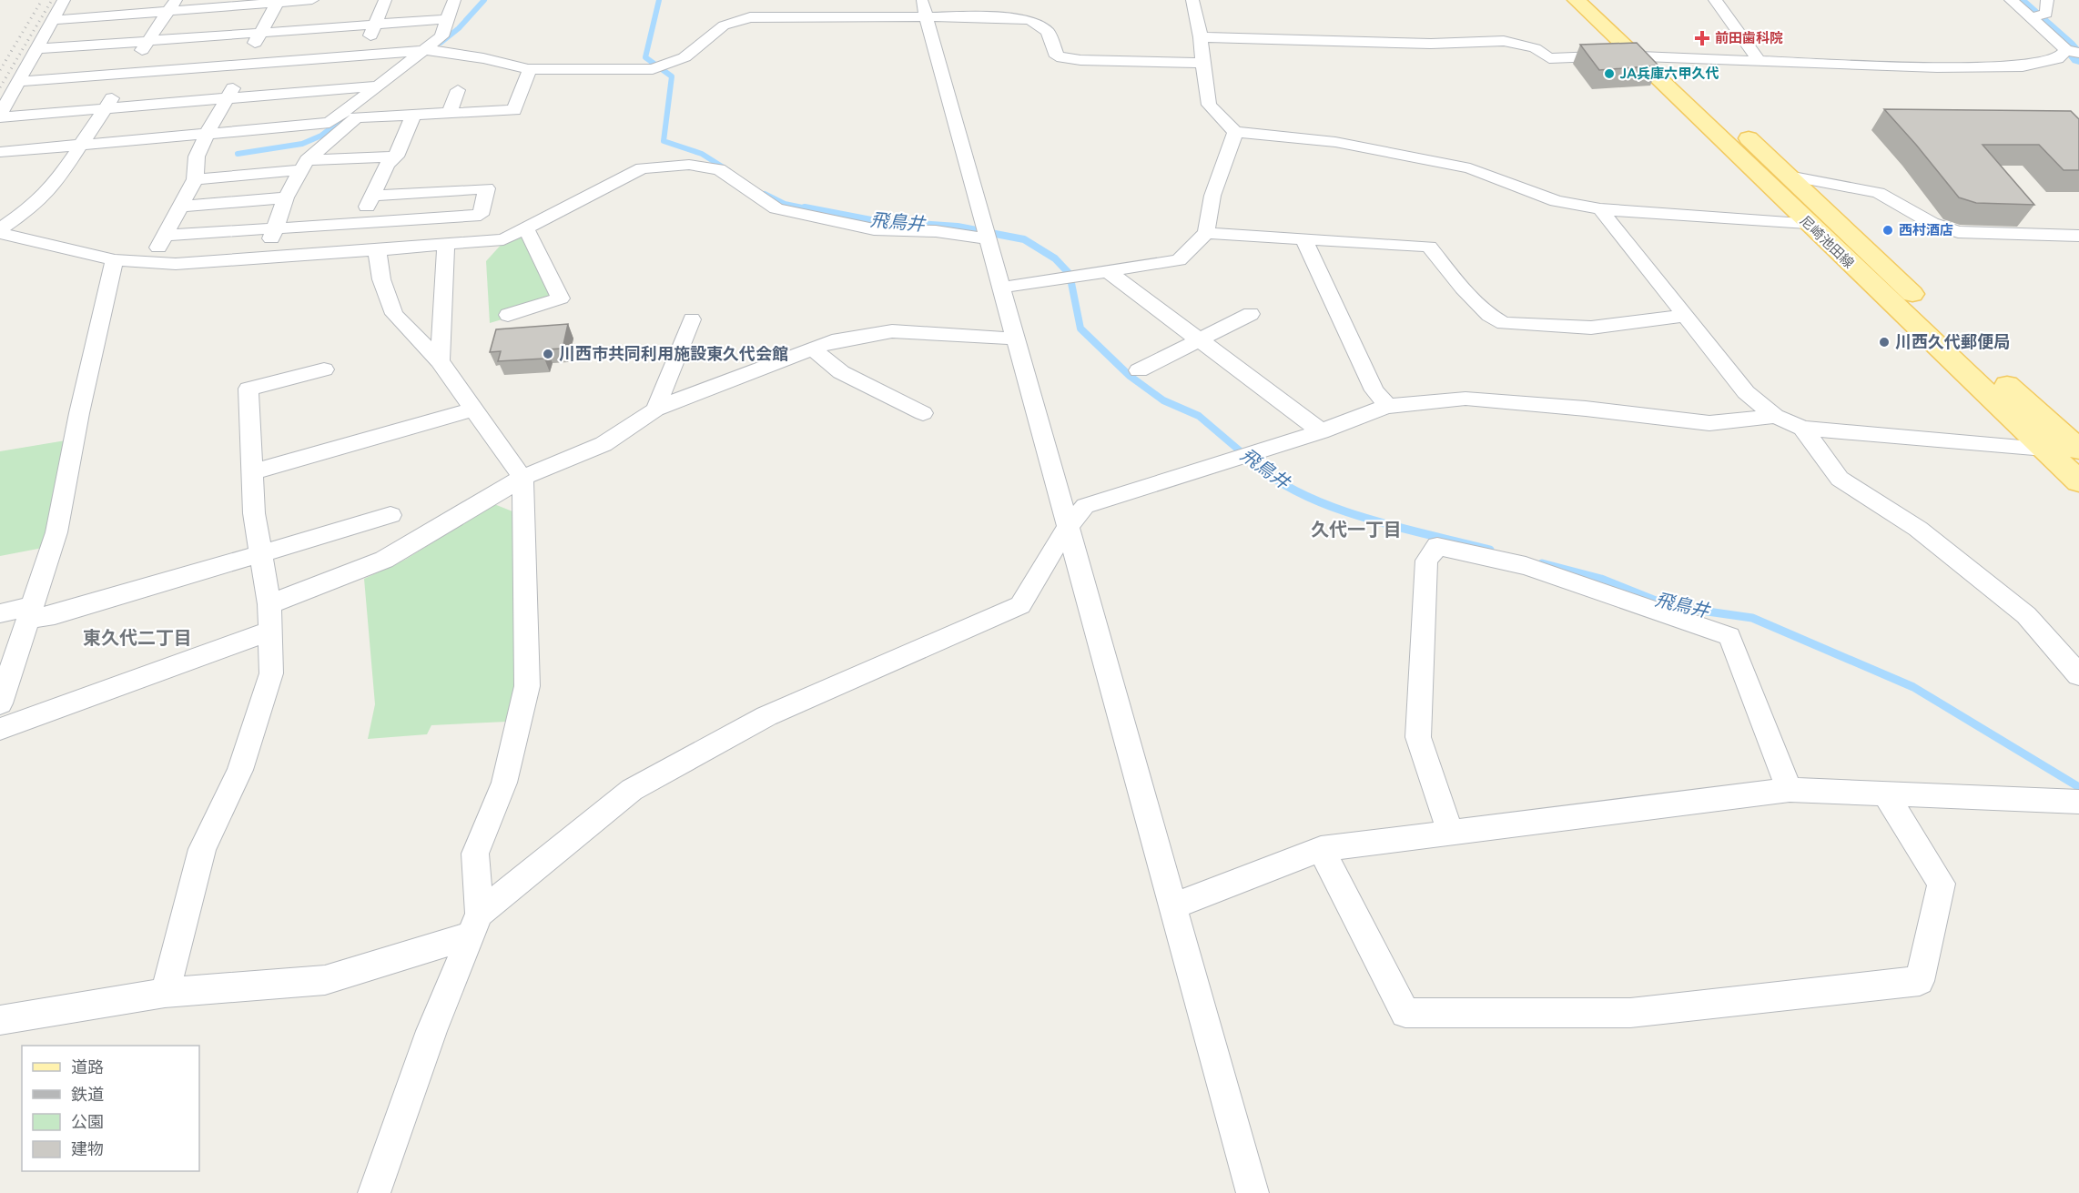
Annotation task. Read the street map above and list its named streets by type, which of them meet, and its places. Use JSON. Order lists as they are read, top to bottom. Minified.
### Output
{"streets":{"main road":["尼崎池田線"]},"districts":["久代一丁目","東久代二丁目"],"water":["飛鳥井"],"places":{"health":["前田歯科院"],"other":["JA兵庫六甲久代","西村酒店","川西久代郵便局","川西市共同利用施設東久代会館"]},"legend":["道路","鉄道","公園","建物"]}
